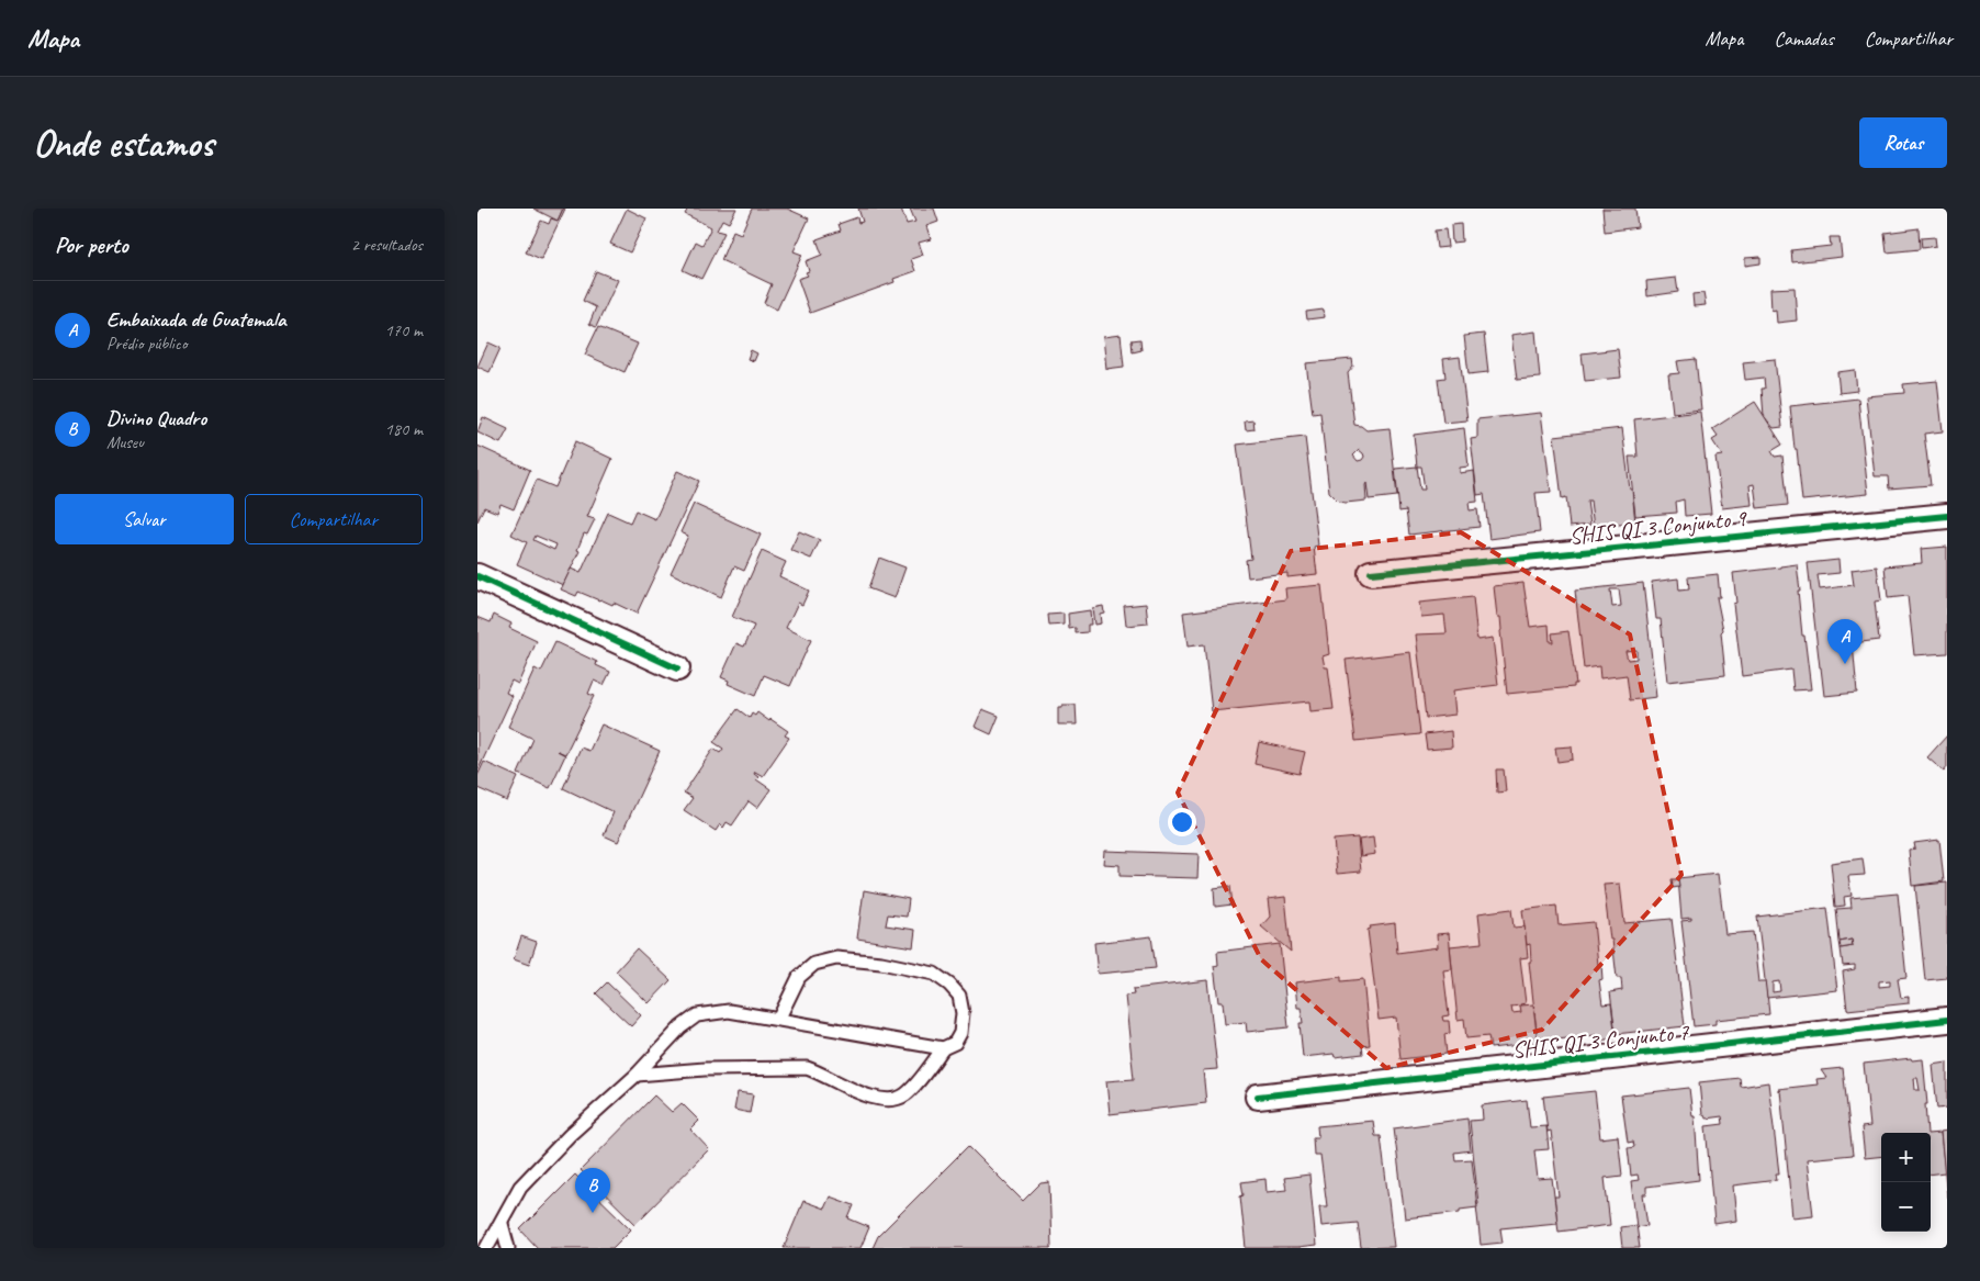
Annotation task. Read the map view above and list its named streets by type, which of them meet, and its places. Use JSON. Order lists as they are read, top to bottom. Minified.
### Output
{"streets":{"street":["SHIS QI 3 Conjunto 9","SHIS QI 3 Conjunto 7"]},"page":{"header":"Mapa","nav":["Mapa","Camadas","Compartilhar"],"buttons":["Rotas",["Salvar","Compartilhar"]],"title":"Onde estamos","heading":["Por perto","2 resultados"],"list":[{"mark":"A","name":"Embaixada de Guatemala","note":"Prédio público","value":"170 m"},{"mark":"B","name":"Divino Quadro","note":"Museu","value":"180 m"}],"pins":["A","B"],"map_buttons":["+","−"]}}
